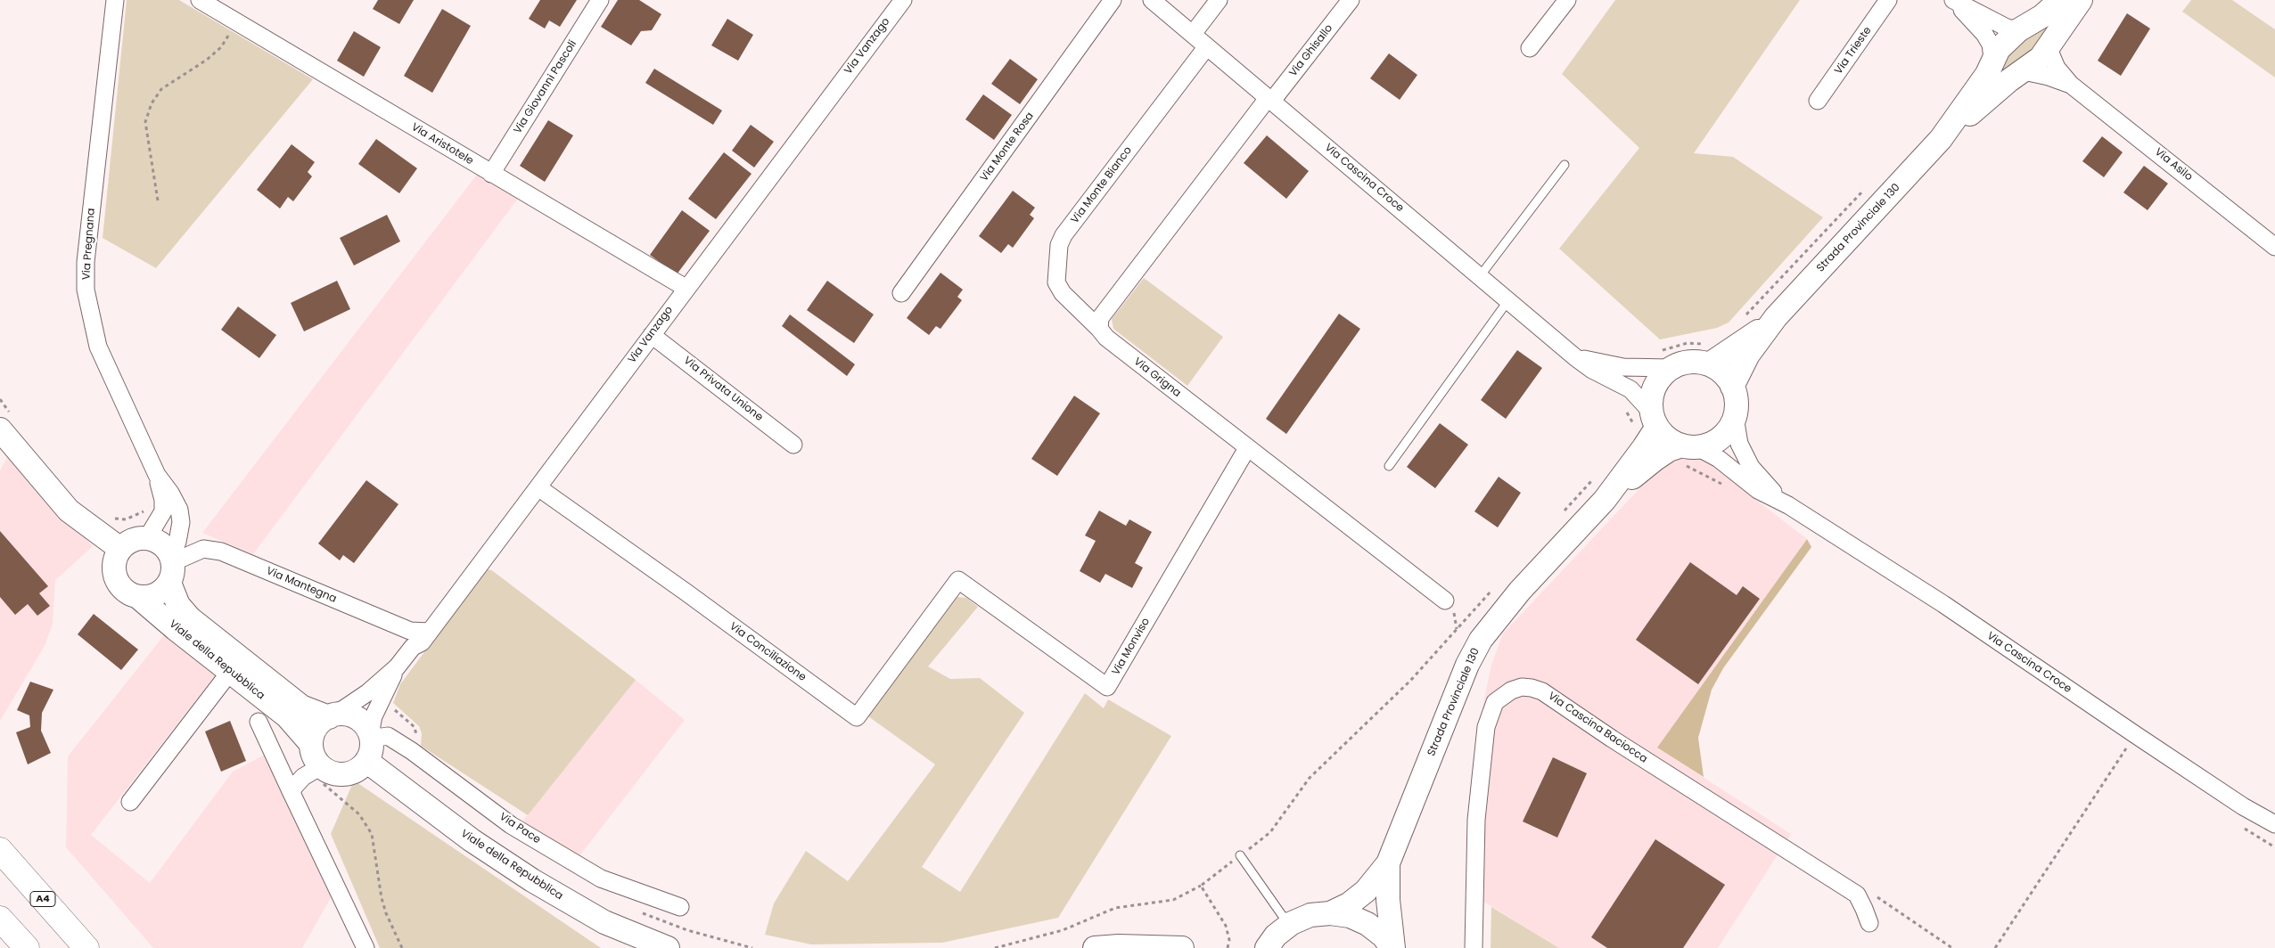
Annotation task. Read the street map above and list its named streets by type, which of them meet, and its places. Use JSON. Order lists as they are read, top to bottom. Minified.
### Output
{"streets":{"highway":["A4"],"street":["Via Vanzago","Via Ghisallo","Via Trieste","Via Giovanni Pascoli","Via Aristotele","Via Monte Rosa","Via Asilo","Via Cascina Croce","Via Monte Bianco","Strada Provinciale 130","Via Pregnana","Via Grigna","Via Privata Unione","Via Mantegna","Via Monviso","Via Conciliazione","Viale della Repubblica","Via Cascina Baciocca","Via Pace"]},"crossings":[["Via Vanzago","Via Aristotele"],["Via Vanzago","Via Privata Unione"],["Via Vanzago","Via Mantegna"],["Via Vanzago","Via Conciliazione"],["Via Vanzago","Viale della Repubblica"],["Via Vanzago","Via Pace"],["Via Ghisallo","Via Cascina Croce"],["Via Giovanni Pascoli","Via Aristotele"],["Via Asilo","Strada Provinciale 130"],["Via Cascina Croce","Via Monte Bianco"],["Via Cascina Croce","Strada Provinciale 130"],["Via Monte Bianco","Via Grigna"],["Via Pregnana","Via Mantegna"],["Via Pregnana","Viale della Repubblica"],["Via Grigna","Via Monviso"],["Via Mantegna","Viale della Repubblica"],["Via Monviso","Via Conciliazione"],["Viale della Repubblica","Via Pace"]]}
